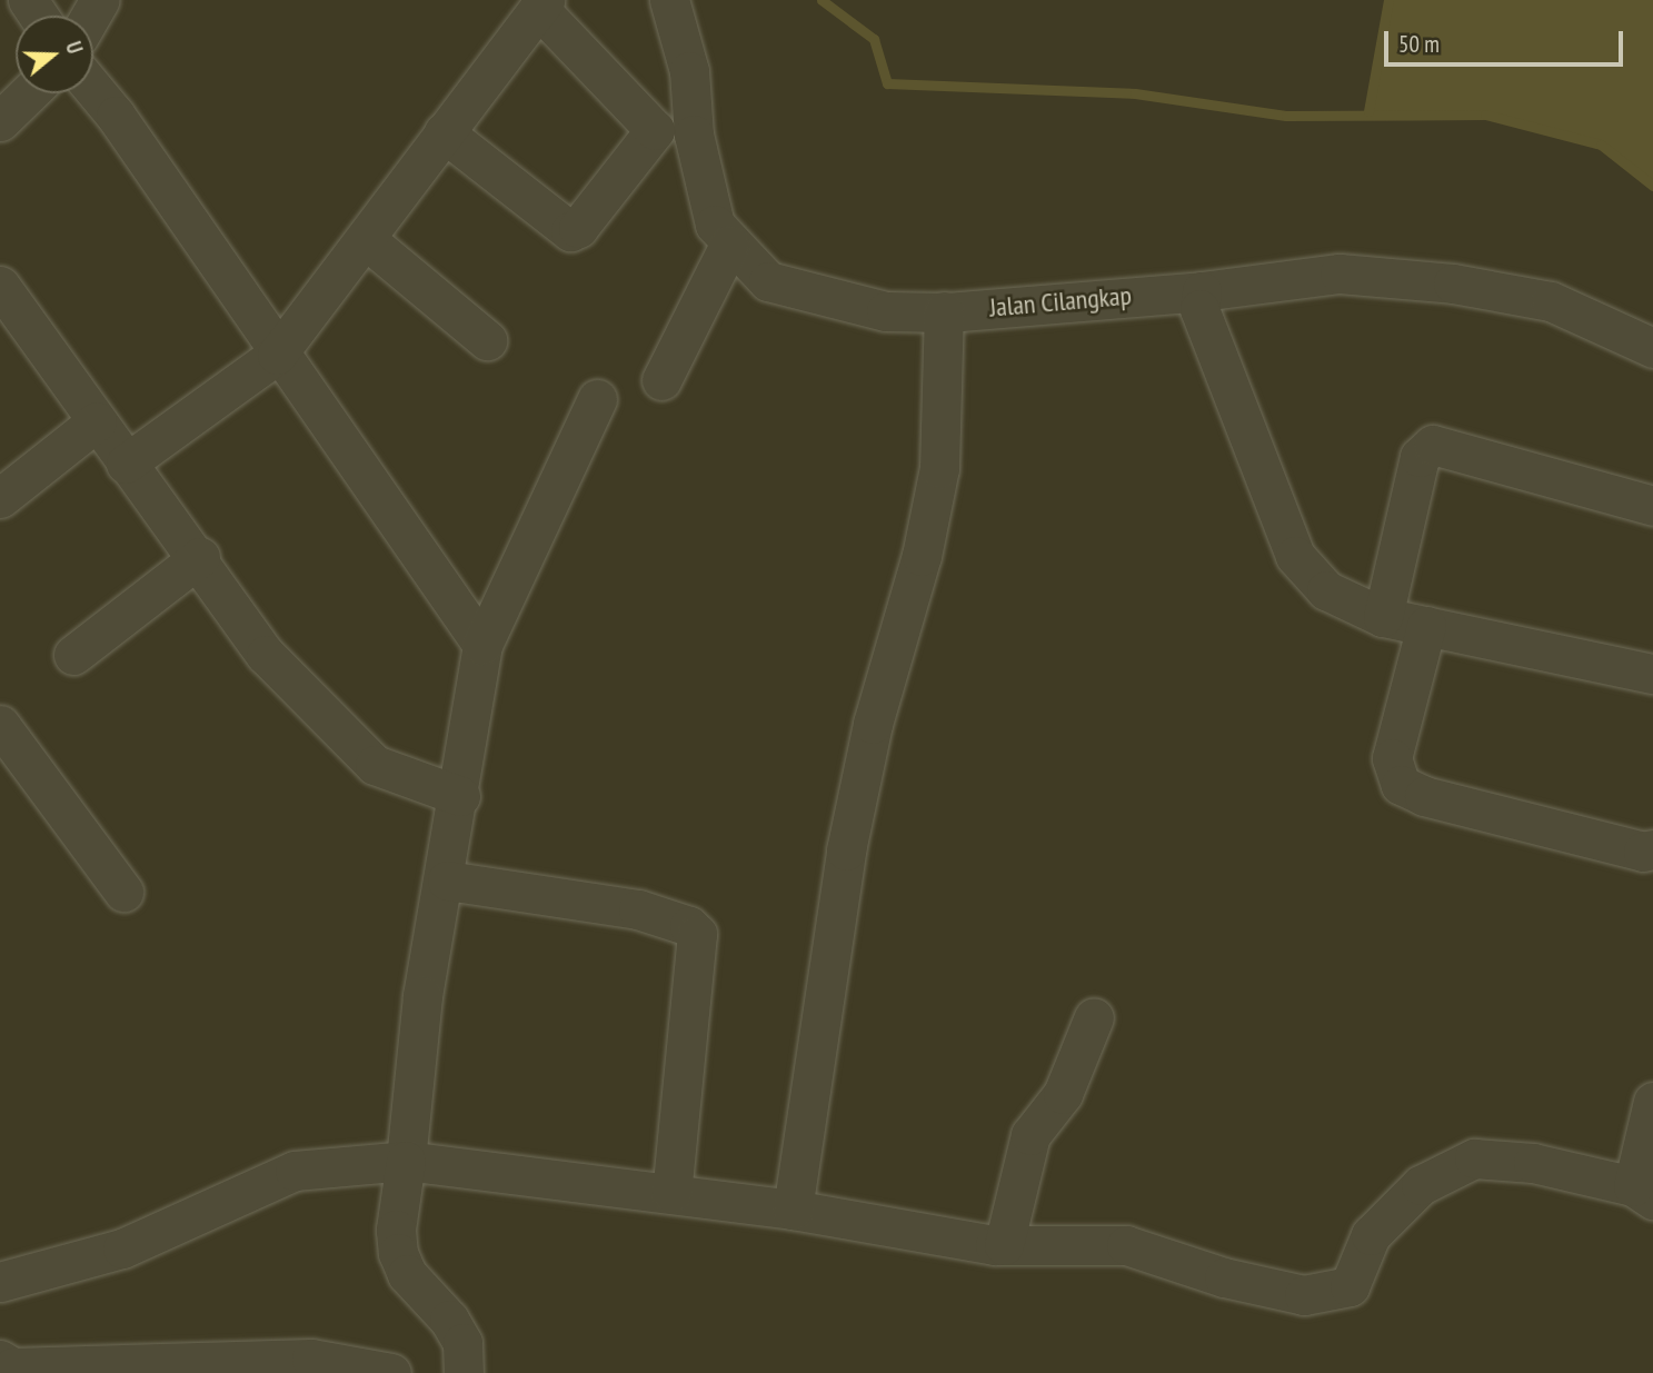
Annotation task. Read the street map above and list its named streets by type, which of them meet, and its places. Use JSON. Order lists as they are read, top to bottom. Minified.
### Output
{"streets":{"street":["Jalan Cilangkap"]},"scale_bar":"50 m","north":"right"}
